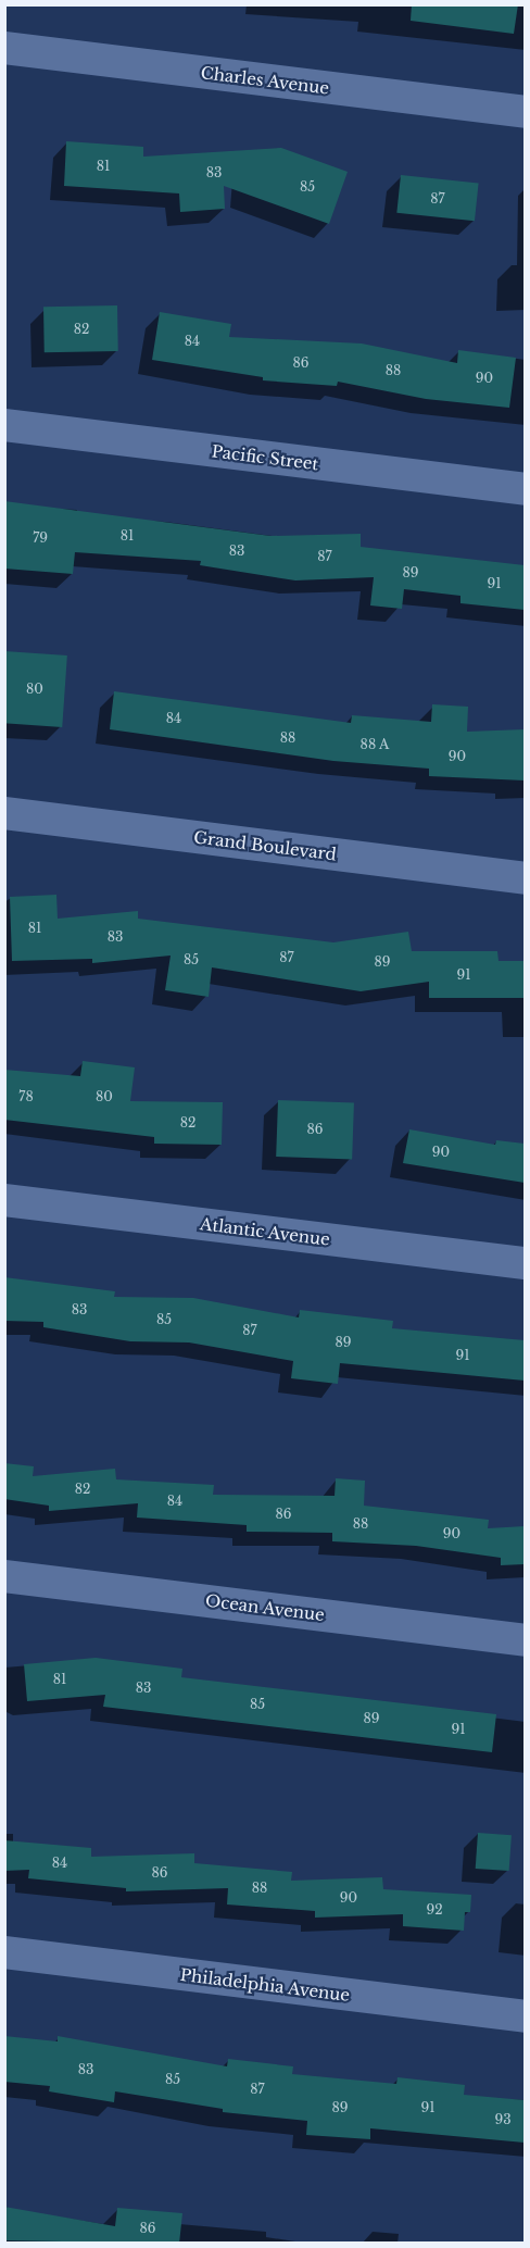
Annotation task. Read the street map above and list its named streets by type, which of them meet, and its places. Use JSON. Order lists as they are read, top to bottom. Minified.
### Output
{"streets":{"street":["Charles Avenue","Pacific Street","Grand Boulevard","Atlantic Avenue","Ocean Avenue","Philadelphia Avenue"]},"house_numbers":["81","83","85","87","82","84","86","88","90","81","79","83","87","89","91","80","84","88","88 A","90","81","83","87","85","89","91","78","80","82","86","90","83","85","87","89","91","82","84","86","88","90","81","83","85","89","91","84","86","88","90","92","83","85","87","89","91","93","86"]}
